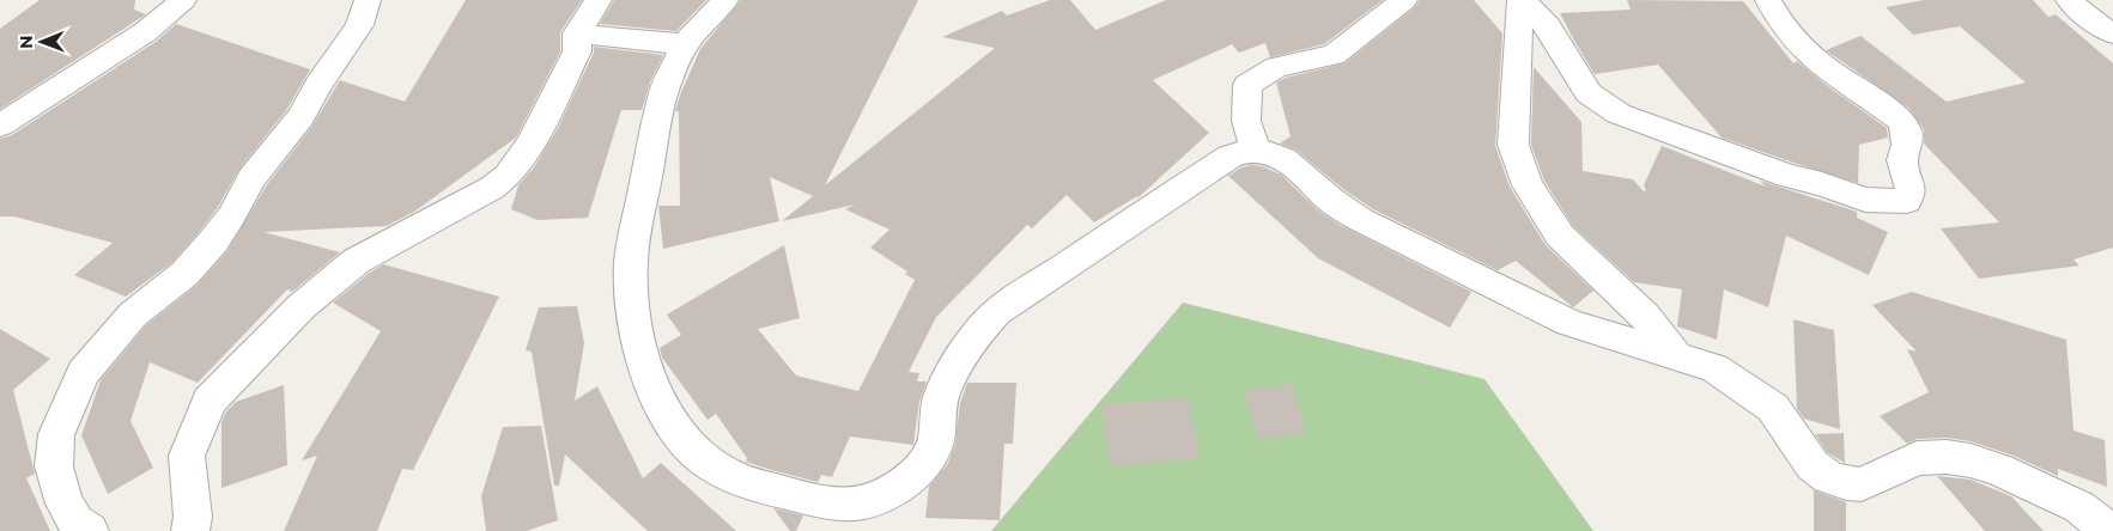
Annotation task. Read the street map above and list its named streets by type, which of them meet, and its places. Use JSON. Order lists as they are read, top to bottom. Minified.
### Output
{"north":"left"}
